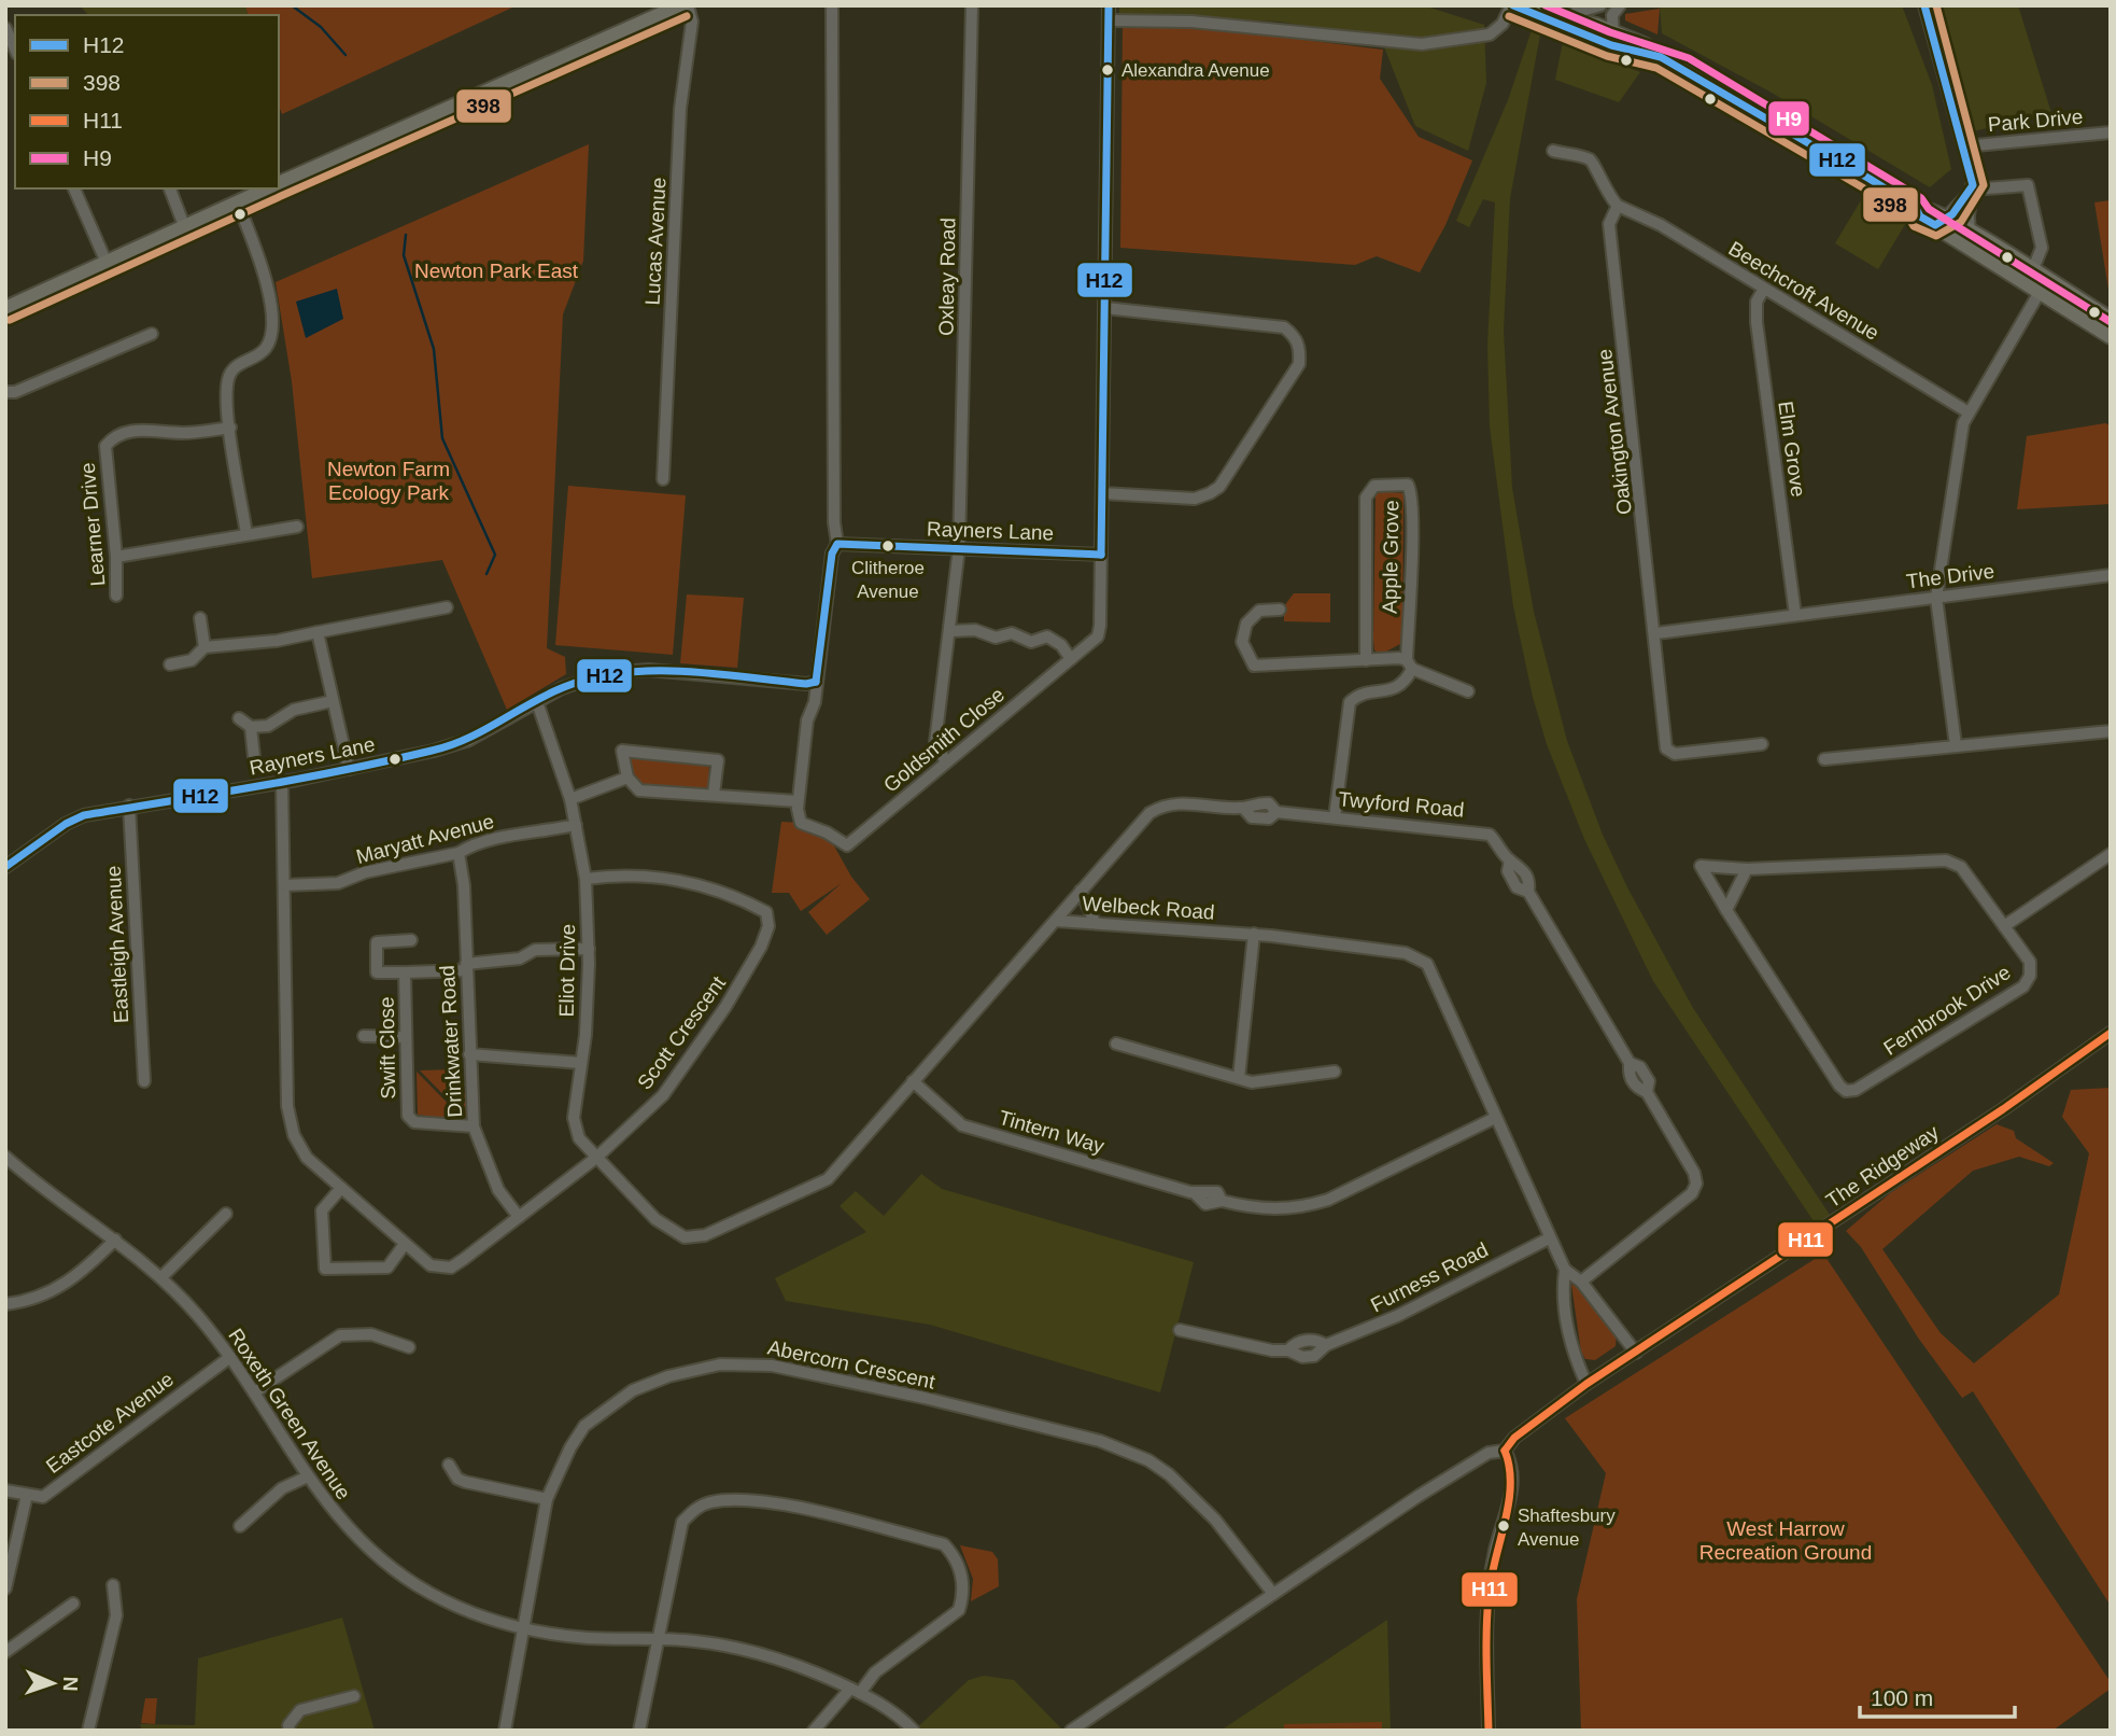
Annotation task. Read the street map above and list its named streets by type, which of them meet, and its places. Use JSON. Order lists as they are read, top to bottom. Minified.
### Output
{"streets":{"street":["Park Drive","Lucas Avenue","Oxleay Road","Beechcroft Avenue","Oakington Avenue","Elm Grove","Learner Drive","Rayners Lane","Apple Grove","The Drive","Goldsmith Close","Twyford Road","Maryatt Avenue","Welbeck Road","Eastleigh Avenue","Eliot Drive","Fernbrook Drive","Scott Crescent","Drinkwater Road","Swift Close","Tintern Way","The Ridgeway","Furness Road","Abercorn Crescent","Roxeth Green Avenue","Eastcote Avenue"]},"crossings":[["Oxleay Road","Rayners Lane"],["Oxleay Road","Goldsmith Close"],["Beechcroft Avenue","Oakington Avenue"],["Beechcroft Avenue","Elm Grove"],["Oakington Avenue","The Drive"],["Elm Grove","The Drive"],["Rayners Lane","Goldsmith Close"],["Rayners Lane","Eastleigh Avenue"],["Rayners Lane","Eliot Drive"],["Rayners Lane","Scott Crescent"],["Twyford Road","Welbeck Road"],["Maryatt Avenue","Eliot Drive"],["Maryatt Avenue","Scott Crescent"],["Maryatt Avenue","Drinkwater Road"],["Welbeck Road","Eliot Drive"],["Welbeck Road","Scott Crescent"],["Welbeck Road","Tintern Way"],["Welbeck Road","The Ridgeway"],["Welbeck Road","Furness Road"],["Eliot Drive","Scott Crescent"],["Eliot Drive","Swift Close"],["Scott Crescent","Drinkwater Road"],["Drinkwater Road","Swift Close"],["Abercorn Crescent","Roxeth Green Avenue"],["Roxeth Green Avenue","Eastcote Avenue"]],"parks":["Newton Park East","Newton Farm Ecology Park","West Harrow Recreation Ground"],"places":["Alexandra Avenue","Clitheroe Avenue","Shaftesbury Avenue"],"lines":["transit line H12","transit line 398","transit line H9","transit line H11"],"legend":["H12","398","H11","H9"],"scale_bar":"100 m","north":"right"}
